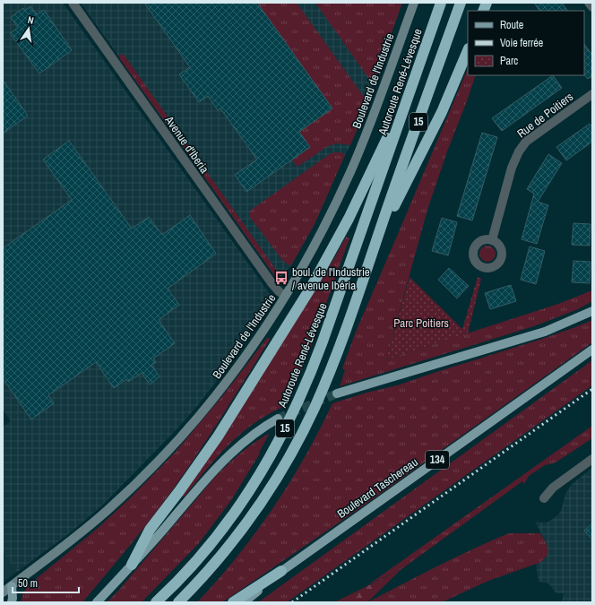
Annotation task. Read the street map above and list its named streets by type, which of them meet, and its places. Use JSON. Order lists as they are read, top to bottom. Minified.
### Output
{"streets":{"highway":["Autoroute René-Lévesque","15"],"main road":["134","Boulevard Taschereau"],"street":["Boulevard de l'Industrie","Rue de Poitiers","Avenue d'Iberia"]},"crossings":[["Boulevard de l'Industrie","Avenue d'Iberia"]],"parks":["Parc Poitiers"],"places":{"bus stop":["boul. de l'Industrie / avenue Ibéria"]},"legend":["Route","Voie ferrée","Parc"],"scale_bar":"50 m","north":"top"}
